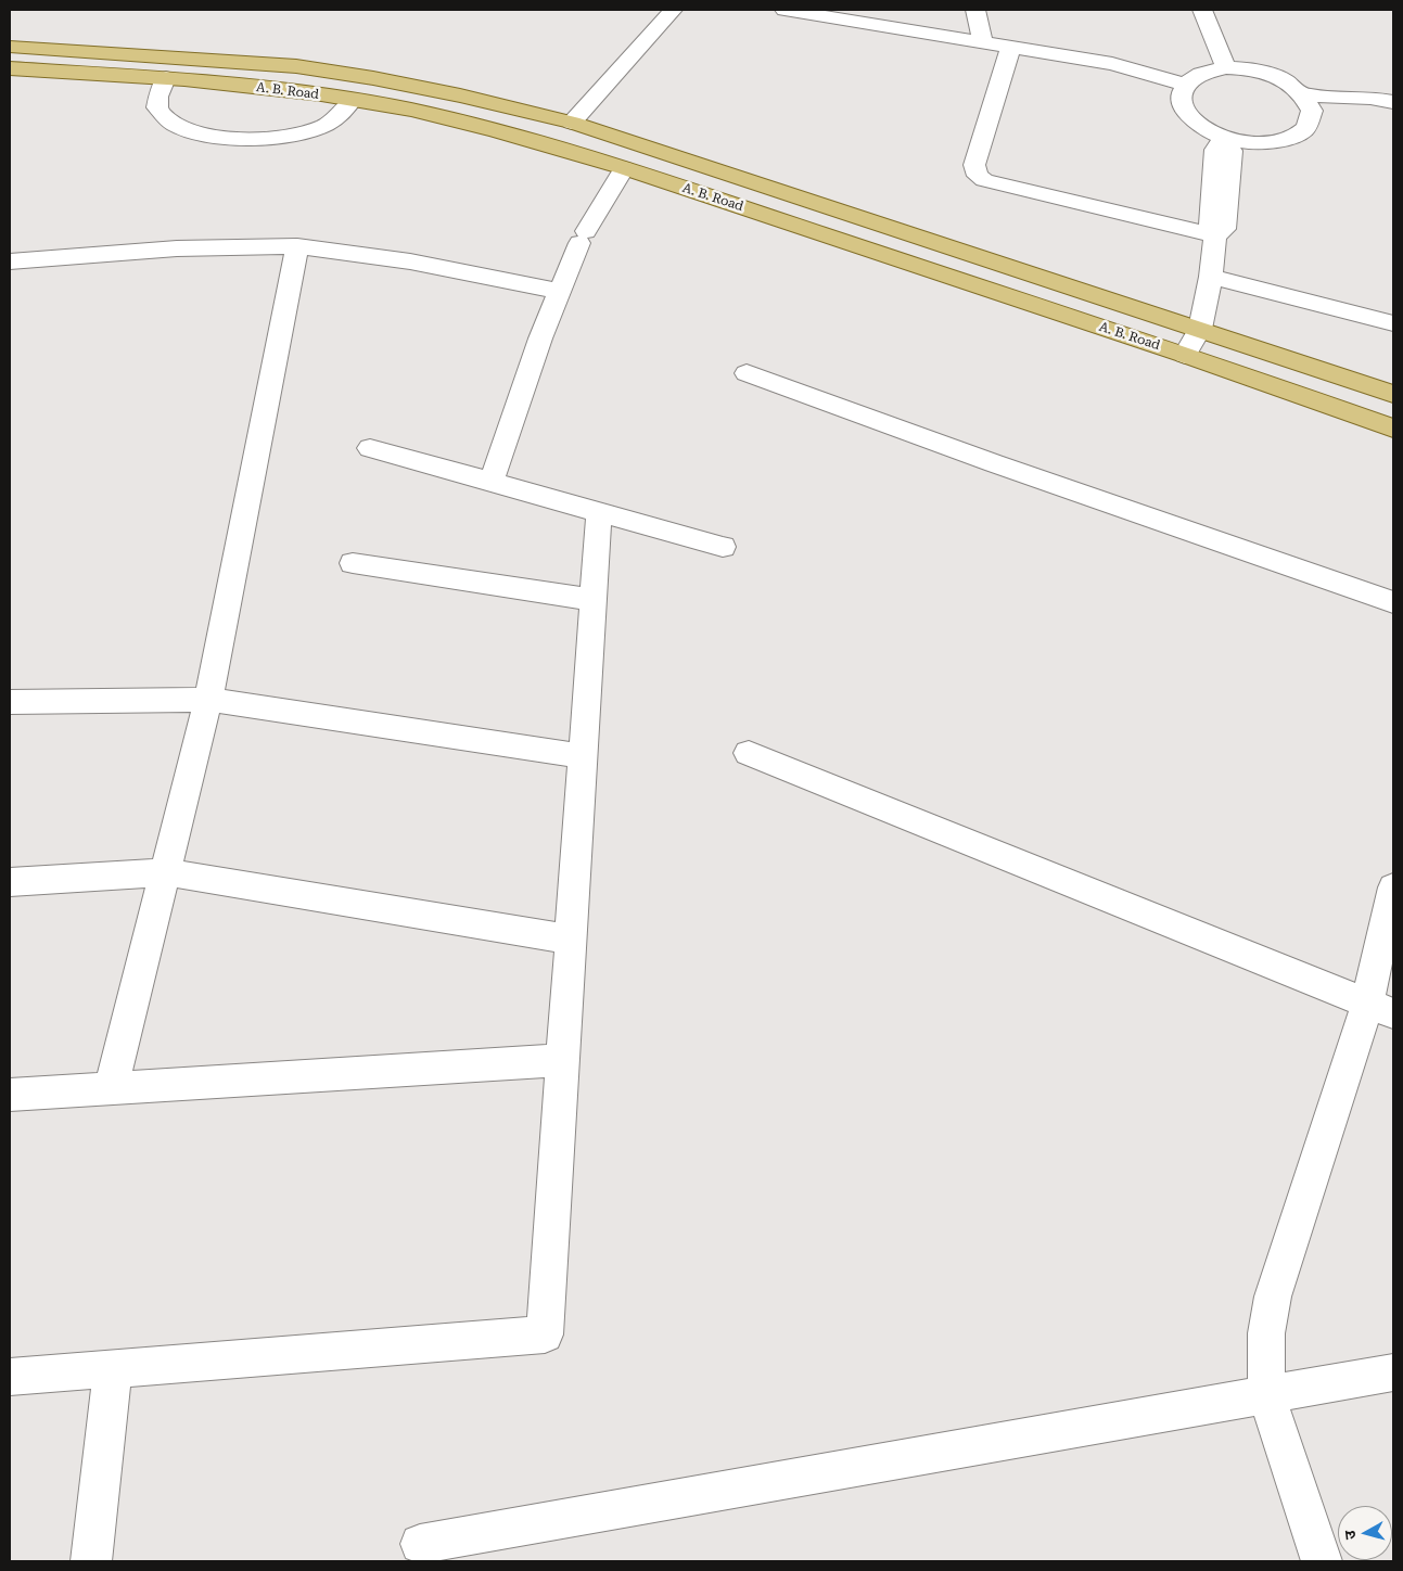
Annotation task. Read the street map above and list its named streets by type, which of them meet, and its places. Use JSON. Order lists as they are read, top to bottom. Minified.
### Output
{"streets":{"main road":["A. B. Road"]},"north":"left"}
